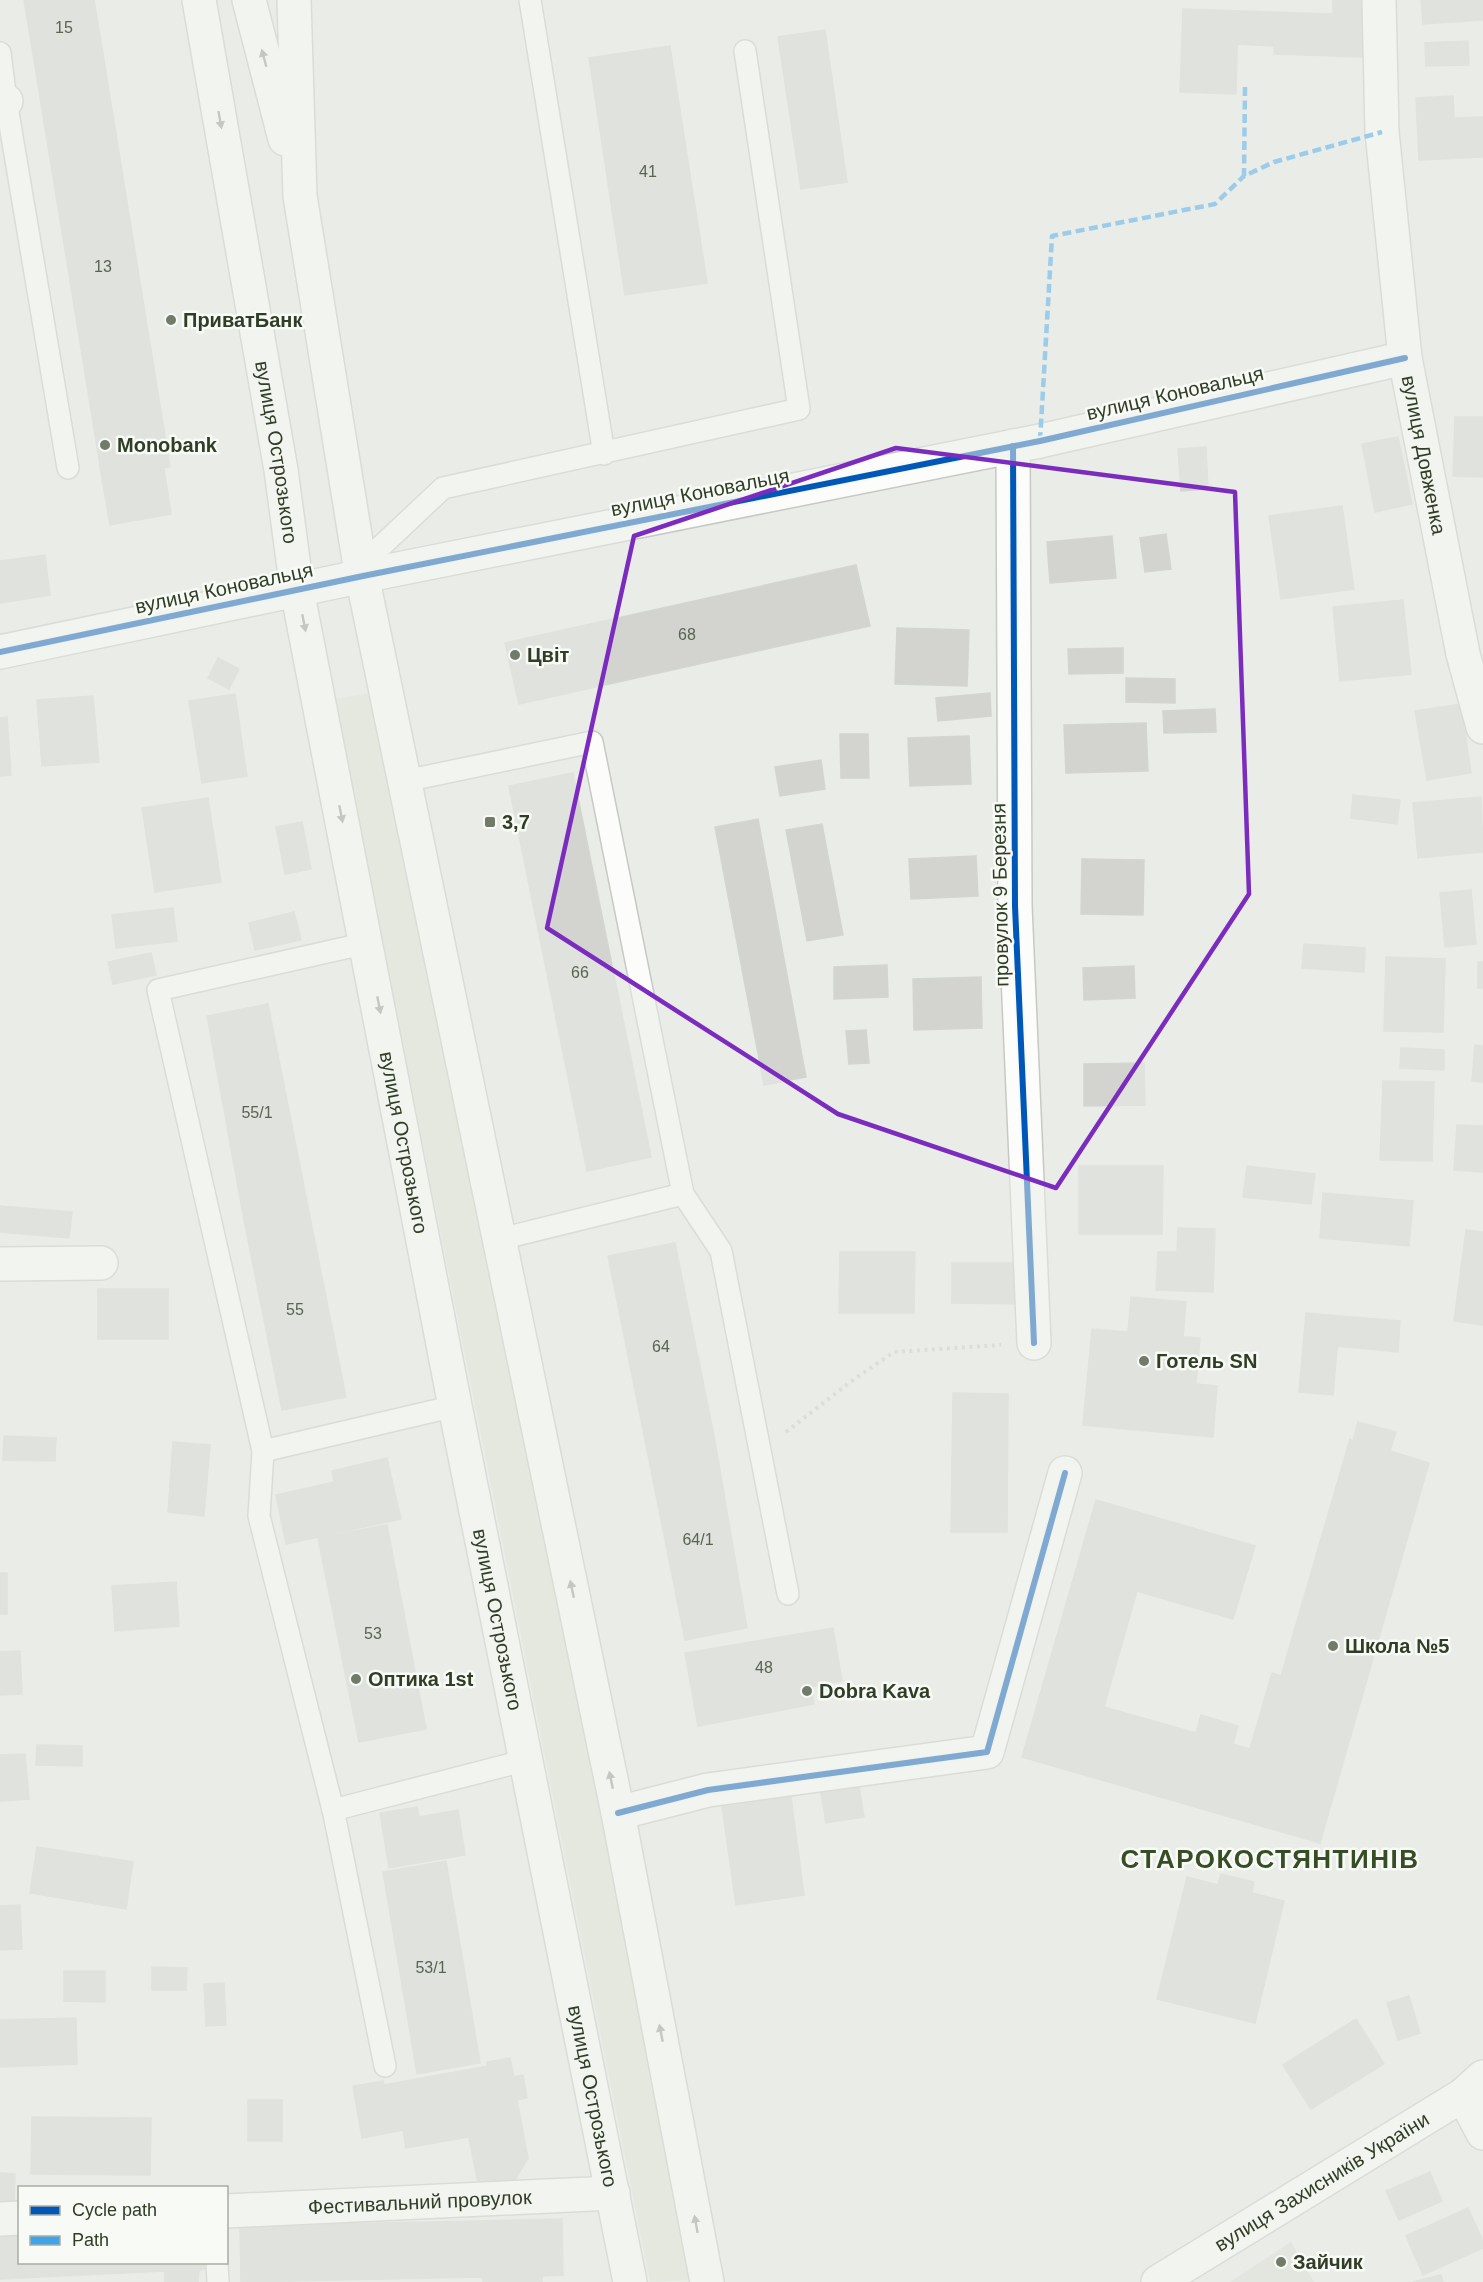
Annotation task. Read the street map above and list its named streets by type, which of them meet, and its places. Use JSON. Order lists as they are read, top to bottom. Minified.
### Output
{"streets":{"main road":["вулиця Коновальця","вулиця Острозького","вулиця Довженка","провулок 9 Березня","вулиця Захисників України","Фестивальний провулок"]},"crossings":[["вулиця Коновальця","вулиця Острозького"],["вулиця Коновальця","вулиця Довженка"],["вулиця Коновальця","провулок 9 Березня"],["вулиця Острозького","Фестивальний провулок"]],"districts":["СТАРОКОСТЯНТИНІВ"],"places":{"other":["ПриватБанк","Monobank","Цвіт","Готель SN","Школа №5","Оптика 1st","Dobra Kava","Зайчик"],"transit":["3,7"]},"house_numbers":["15","41","13","68","66","55/1","55","64","64/1","53","48","53/1"],"legend":["Cycle path","Path"]}
